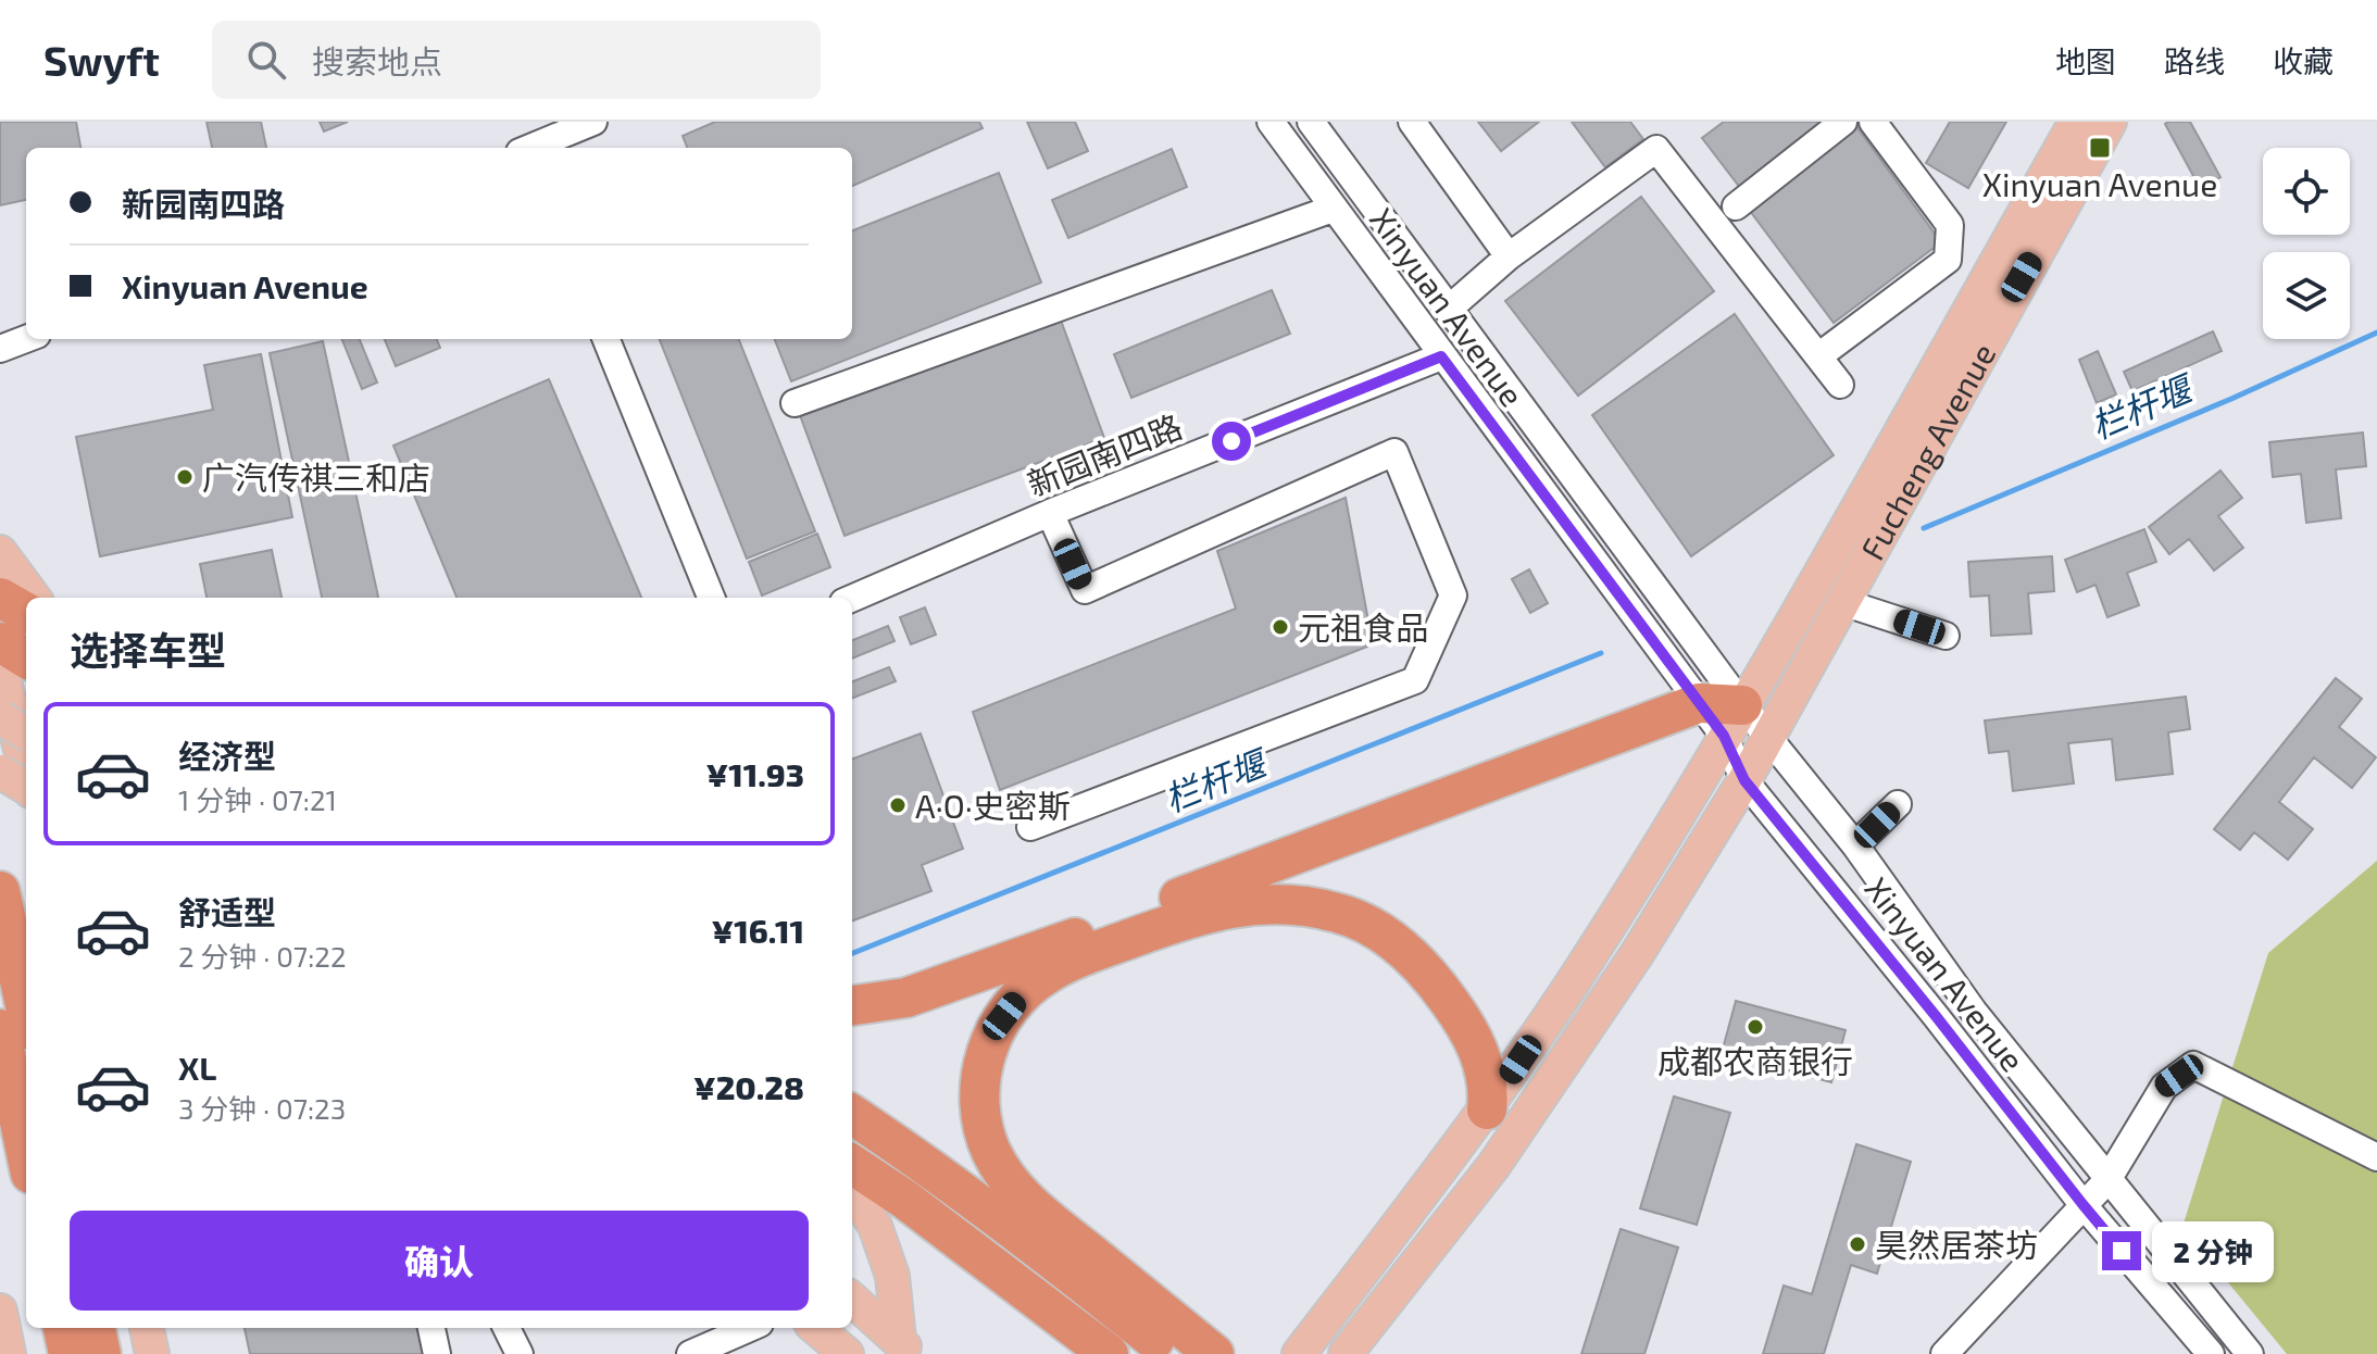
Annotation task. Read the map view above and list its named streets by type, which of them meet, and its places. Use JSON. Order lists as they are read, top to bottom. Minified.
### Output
{"streets":{"main road":["Fucheng Avenue"],"street":["Xinyuan Avenue","新园南四路"]},"crossings":[["Xinyuan Avenue","Fucheng Avenue"],["Xinyuan Avenue","新园南四路"]],"water":["栏杆堰"],"places":{"transit":["Xinyuan Avenue"],"other":["广汽传祺三和店","元祖食品","A·O·史密斯","成都农商银行","昊然居茶坊"]},"page":{"header":"Swyft","search":"搜索地点","nav":["地图","路线","收藏"],"banner":["新园南四路","Xinyuan Avenue"],"heading":"选择车型","list":[{"name":"经济型","note":"1 分钟 · 07:21","value":"¥11.93"},{"name":"舒适型","note":"2 分钟 · 07:22","value":"¥16.11"},{"name":"XL","note":"3 分钟 · 07:23","value":"¥20.28"}],"buttons":"确认","bubble":"2 分钟"}}
